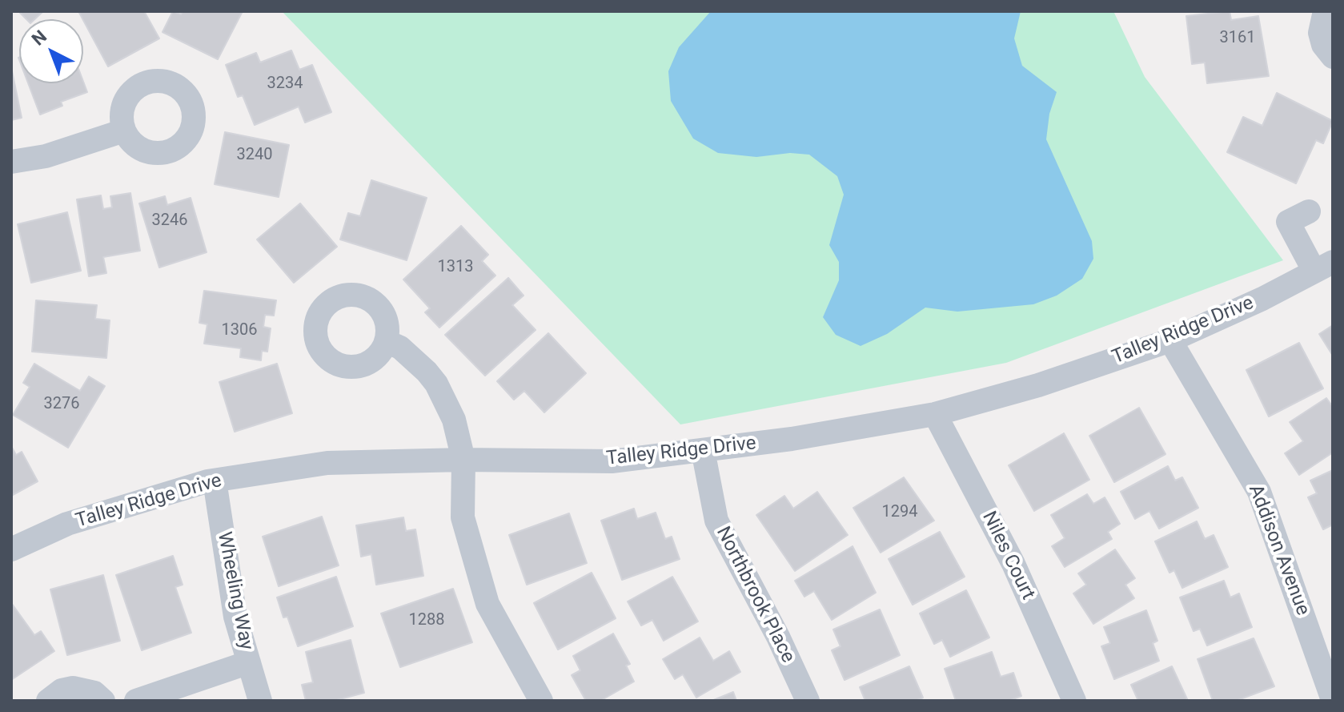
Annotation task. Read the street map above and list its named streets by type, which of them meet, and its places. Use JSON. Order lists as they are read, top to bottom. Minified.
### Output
{"streets":{"street":["Talley Ridge Drive","Addison Avenue","Niles Court","Wheeling Way","Northbrook Place"]},"crossings":[["Talley Ridge Drive","Addison Avenue"],["Talley Ridge Drive","Niles Court"],["Talley Ridge Drive","Wheeling Way"],["Talley Ridge Drive","Northbrook Place"]],"house_numbers":["3161","3234","3240","3246","1313","1306","3276","1294","1288"],"north":"top left"}
